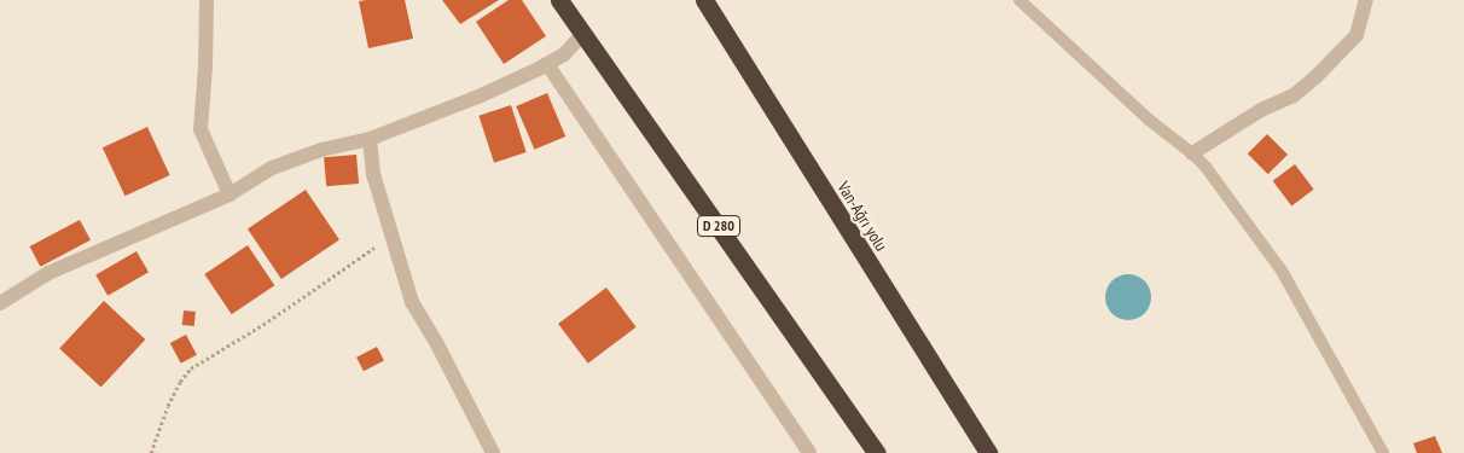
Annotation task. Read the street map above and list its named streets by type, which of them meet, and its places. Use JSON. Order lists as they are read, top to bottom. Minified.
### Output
{"streets":{"highway":["Van-Ağrı yolu","D 280"]}}
